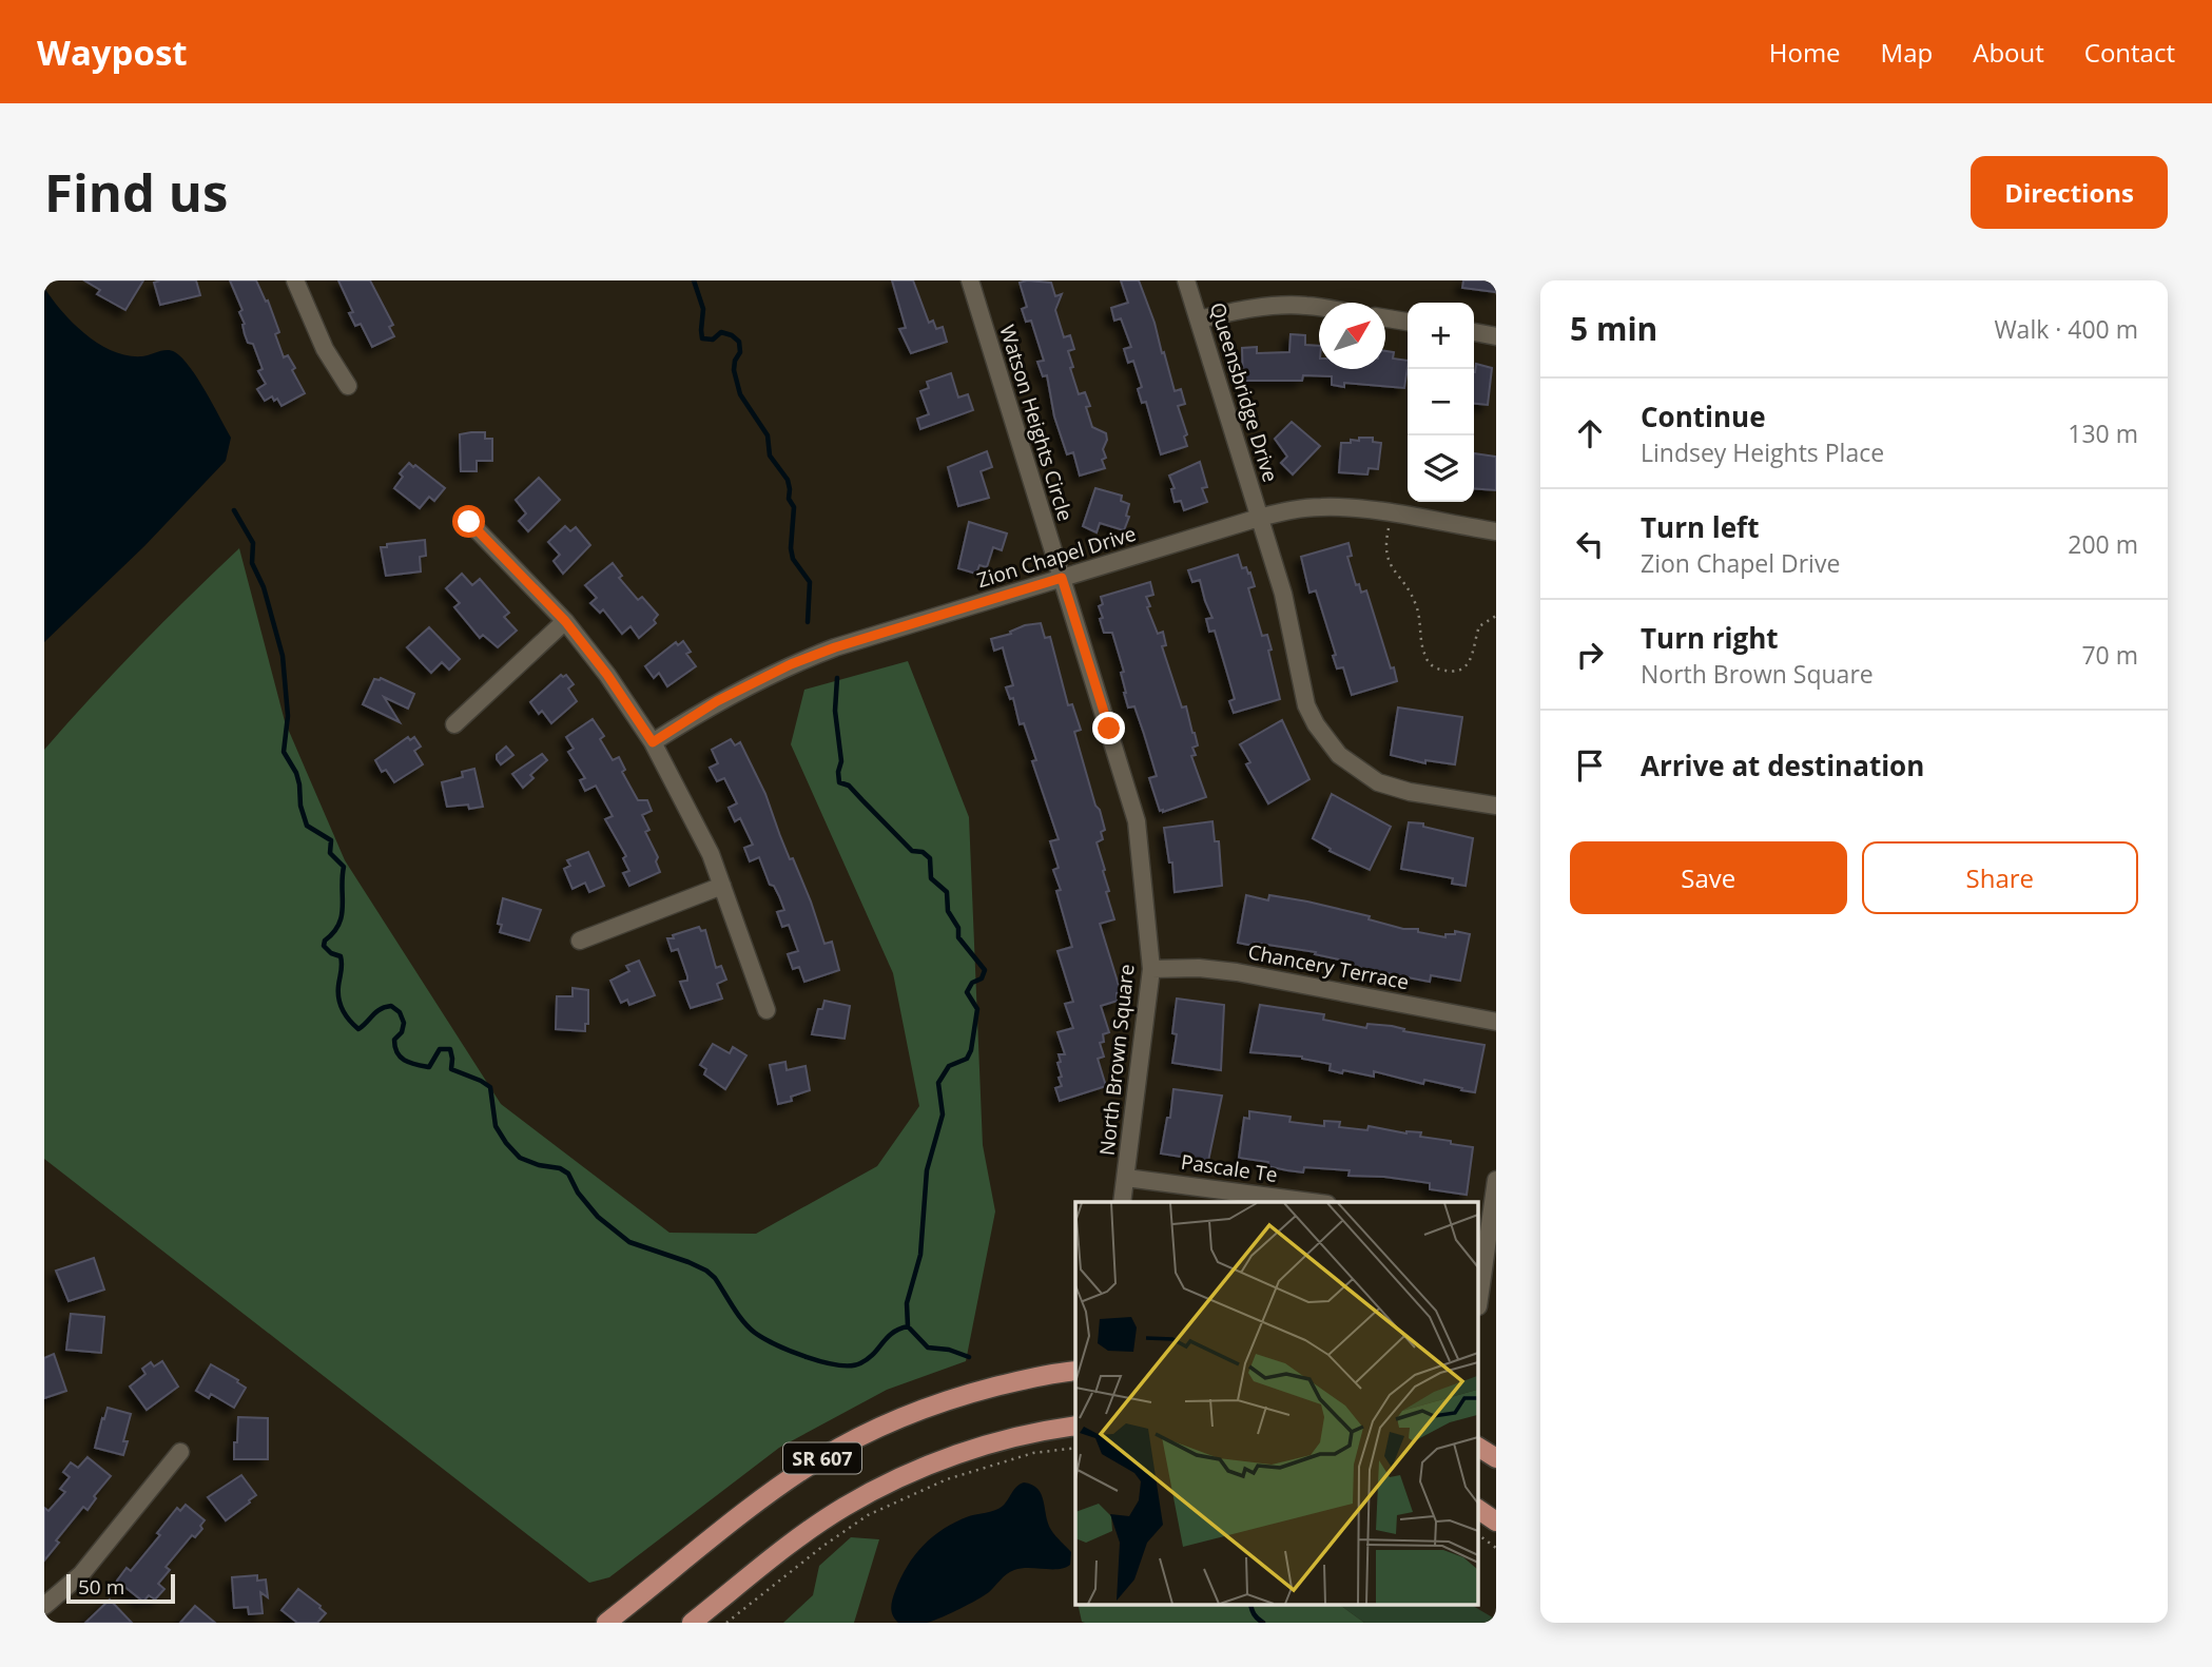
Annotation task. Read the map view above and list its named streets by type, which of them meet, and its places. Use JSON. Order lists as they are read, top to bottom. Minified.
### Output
{"streets":{"main road":["SR 607"],"street":["Queensbridge Drive","Watson Heights Circle","Zion Chapel Drive","Chancery Terrace","North Brown Square","Pascale Te"]},"crossings":[["Queensbridge Drive","Zion Chapel Drive"],["Watson Heights Circle","Zion Chapel Drive"],["Watson Heights Circle","North Brown Square"],["Zion Chapel Drive","North Brown Square"],["Chancery Terrace","North Brown Square"],["North Brown Square","Pascale Te"]],"scale_bar":"50 m","north":"top right","page":{"header":"Waypost","nav":["Home","Map","About","Contact"],"buttons":["Directions",["Save","Share"]],"title":"Find us","heading":["5 min","Walk · 400 m"],"map_buttons":["+","−"],"list":[["Continue","Lindsey Heights Place","130 m"],["Turn left","Zion Chapel Drive","200 m"],["Turn right","North Brown Square","70 m"],"Arrive at destination"],"scale":"50 m"}}
